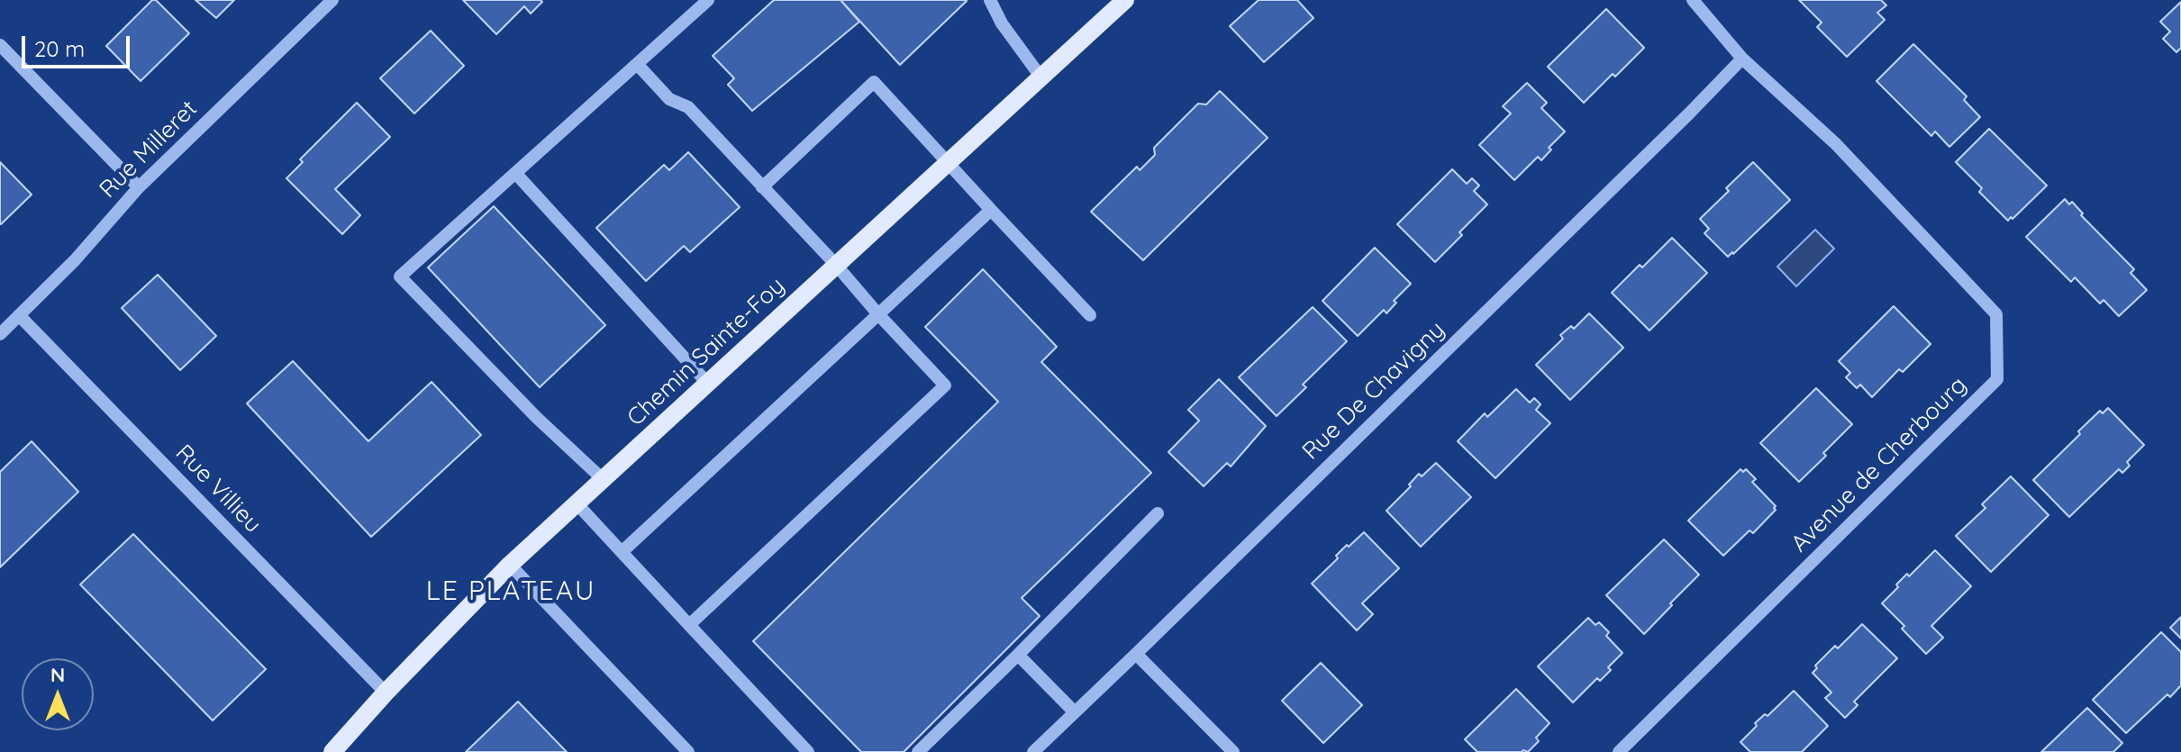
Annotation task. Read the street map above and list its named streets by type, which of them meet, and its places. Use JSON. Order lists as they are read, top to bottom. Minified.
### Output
{"streets":{"main road":["Chemin Sainte-Foy"],"street":["Rue Milleret","Rue De Chavigny","Avenue de Cherbourg","Rue Villieu"]},"crossings":[["Rue Milleret","Rue Villieu"],["Chemin Sainte-Foy","Rue Villieu"],["Rue De Chavigny","Avenue de Cherbourg"]],"districts":["LE PLATEAU"],"scale_bar":"20 m","north":"top"}
